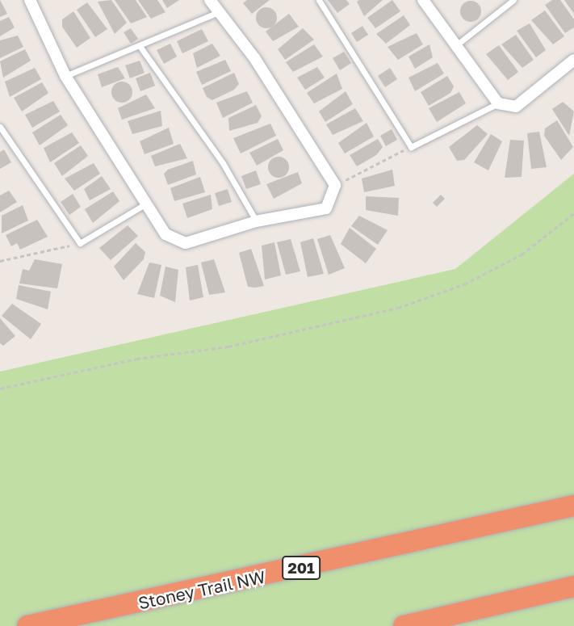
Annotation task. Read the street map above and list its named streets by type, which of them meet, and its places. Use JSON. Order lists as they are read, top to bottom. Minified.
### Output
{"streets":{"highway":["201","Stoney Trail NW"]}}
